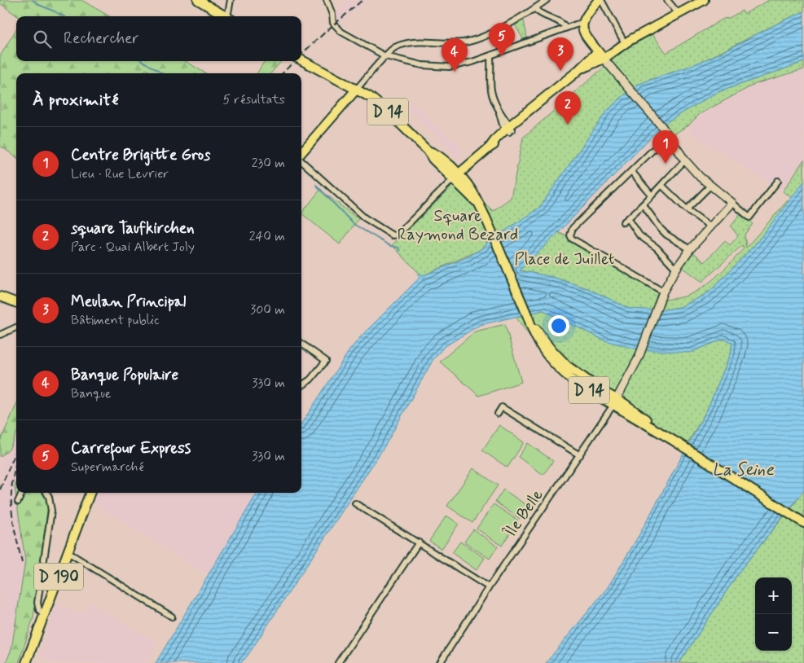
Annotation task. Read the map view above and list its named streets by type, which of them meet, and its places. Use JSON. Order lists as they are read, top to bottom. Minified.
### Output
{"streets":{"main road":["D 14","D 190"],"street":["Île Belle"]},"crossings":[["D 14","Île Belle"]],"water":["La Seine"],"parks":["Square Raymond Bezard","Place de Juillet"],"page":{"search":"Rechercher","pins":["5","3","4","2","1"],"heading":["À proximité","5 résultats"],"list":[{"mark":"1","name":"Centre Brigitte Gros","note":"Lieu · Rue Levrier","value":"230 m"},{"mark":"2","name":"square Taufkirchen","note":"Parc · Quai Albert Joly","value":"240 m"},{"mark":"3","name":"Meulan Principal","note":"Bâtiment public","value":"300 m"},{"mark":"4","name":"Banque Populaire","note":"Banque","value":"330 m"},{"mark":"5","name":"Carrefour Express","note":"Supermarché","value":"330 m"}],"map_buttons":["+","−"]}}
